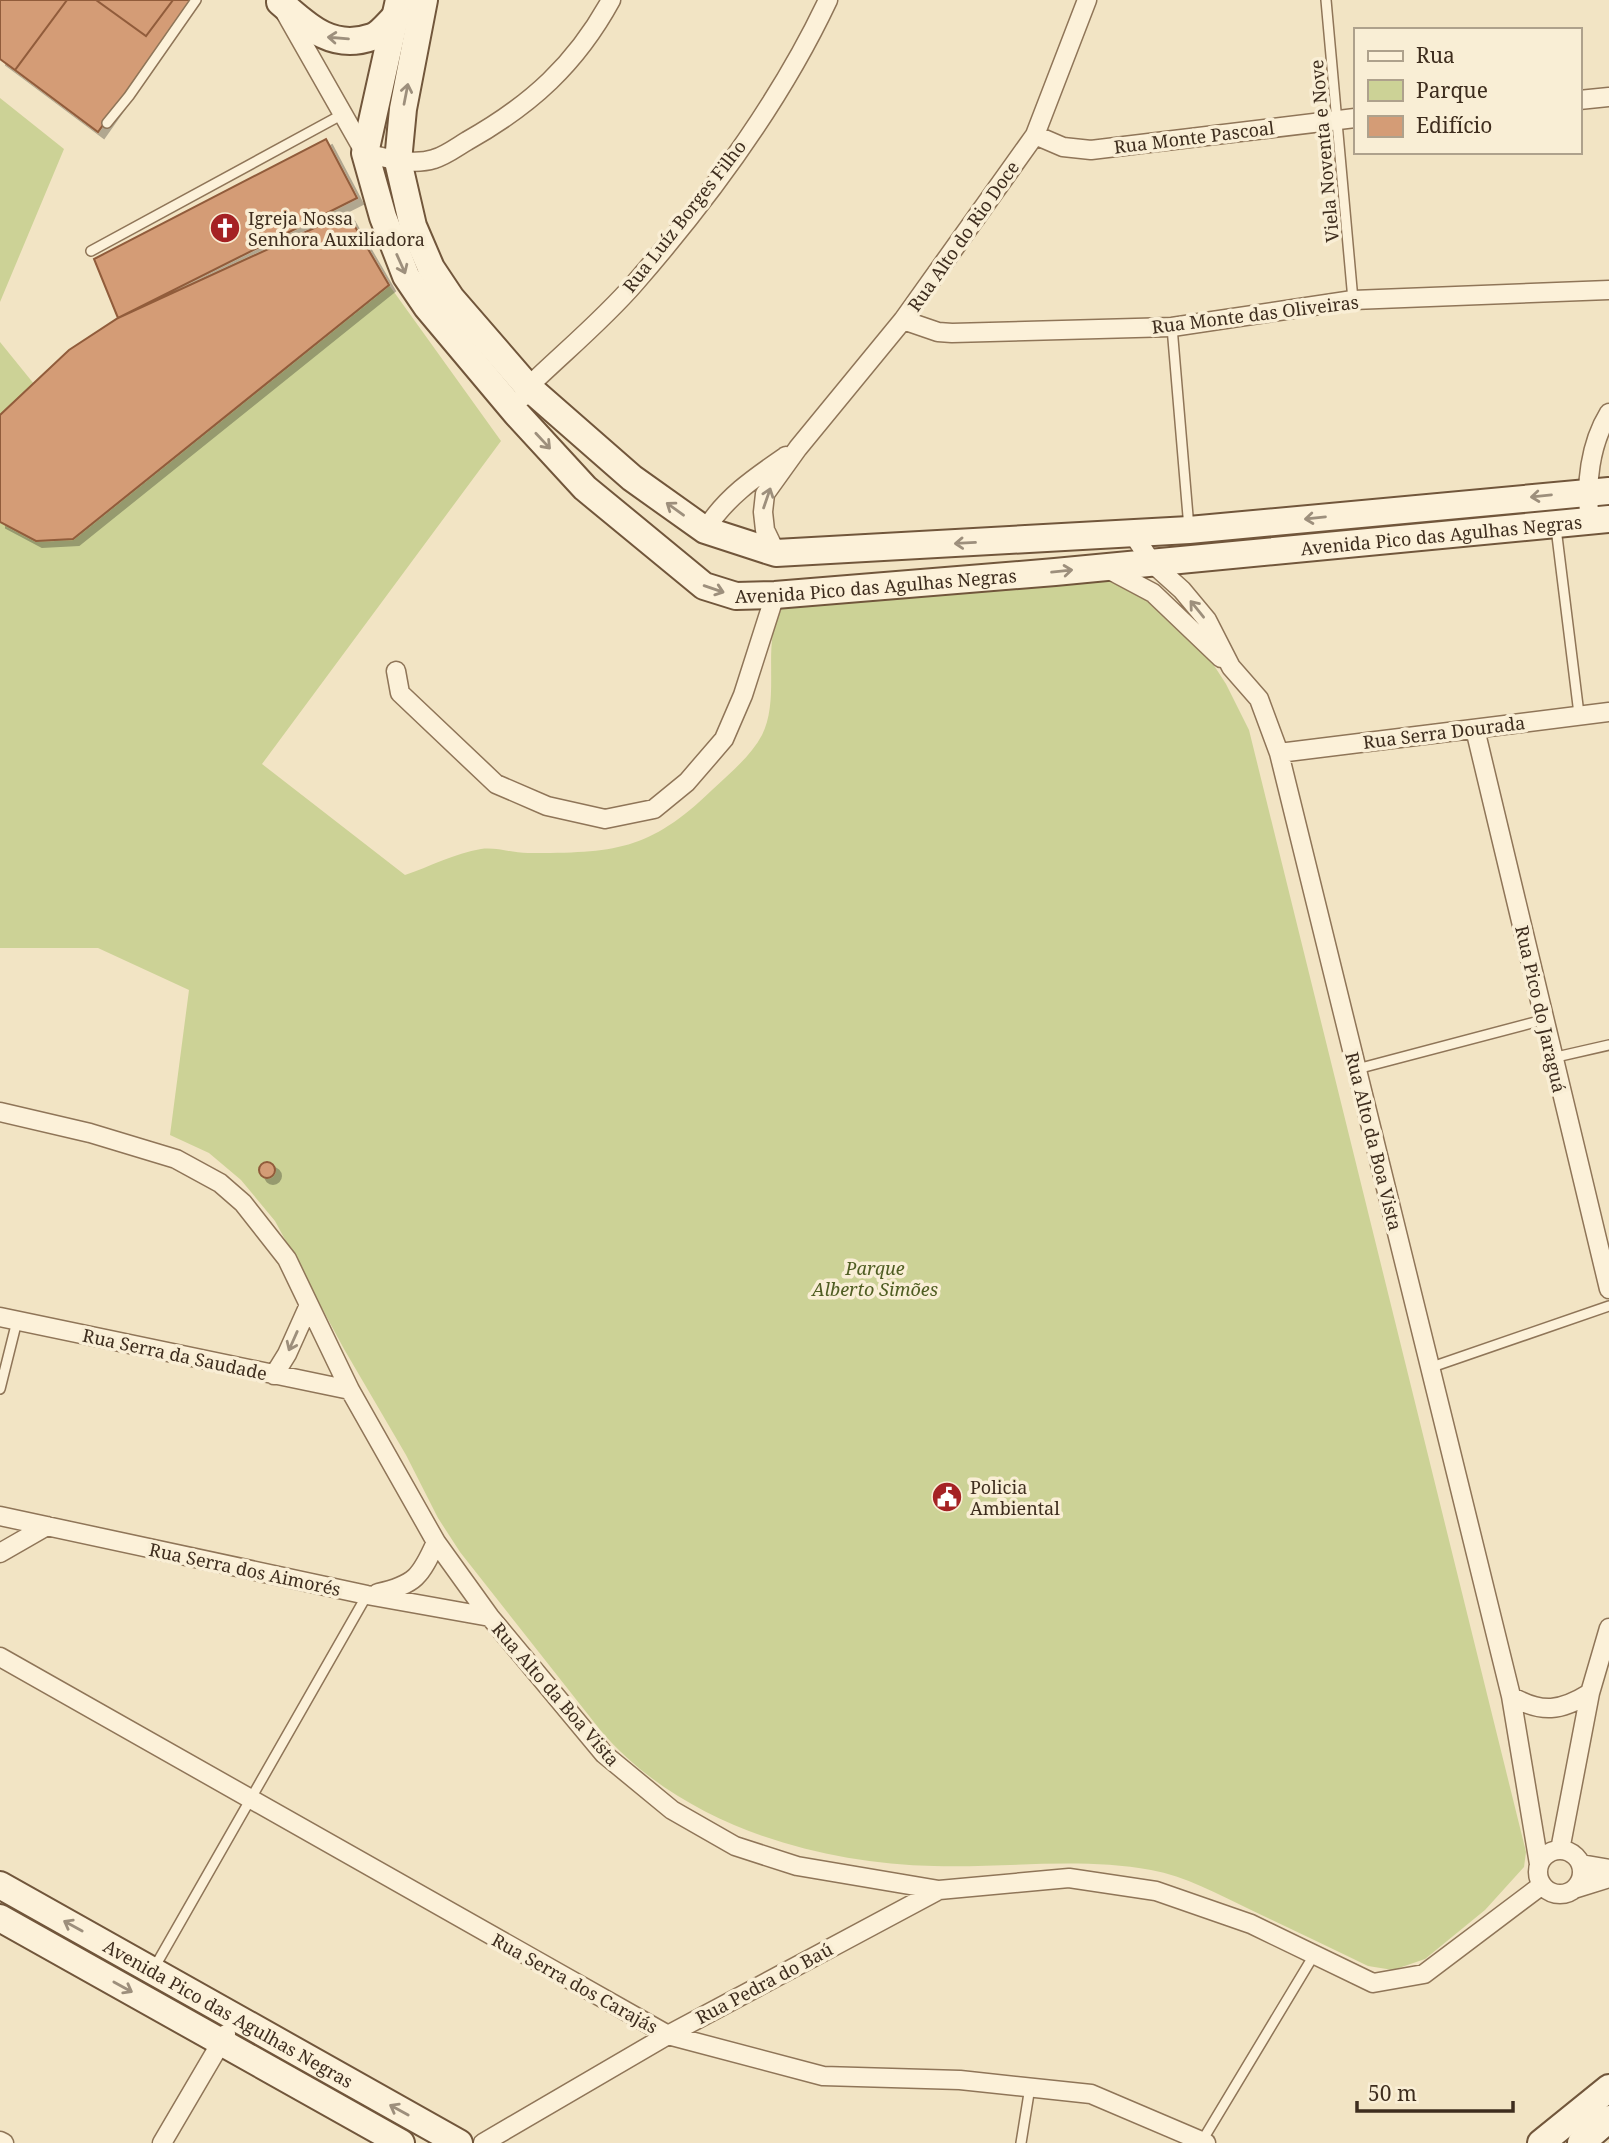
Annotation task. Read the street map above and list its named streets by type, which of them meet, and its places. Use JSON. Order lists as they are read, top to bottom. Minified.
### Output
{"streets":{"street":["Rua Monte Pascoal","Rua Luíz Borges Filho","Rua Alto do Rio Doce","Rua Monte das Oliveiras","Avenida Pico das Agulhas Negras","Rua Serra Dourada","Rua Pico do Jaraguá","Rua Alto da Boa Vista","Rua Serra da Saudade","Rua Serra dos Aimorés","Rua Serra dos Carajás","Rua Pedra do Baú"],"lane":["Viela Noventa e Nove"]},"crossings":[["Rua Monte Pascoal","Viela Noventa e Nove"],["Rua Monte Pascoal","Rua Alto do Rio Doce"],["Viela Noventa e Nove","Rua Monte das Oliveiras"],["Rua Luíz Borges Filho","Avenida Pico das Agulhas Negras"],["Rua Alto do Rio Doce","Rua Monte das Oliveiras"],["Avenida Pico das Agulhas Negras","Rua Alto da Boa Vista"],["Rua Serra Dourada","Rua Pico do Jaraguá"],["Rua Serra Dourada","Rua Alto da Boa Vista"],["Rua Alto da Boa Vista","Rua Serra da Saudade"],["Rua Alto da Boa Vista","Rua Serra dos Aimorés"],["Rua Alto da Boa Vista","Rua Pedra do Baú"],["Rua Serra dos Carajás","Rua Pedra do Baú"]],"parks":["Parque Alberto Simões"],"places":{"church":["Igreja Nossa Senhora Auxiliadora"],"public building":["Policia Ambiental"]},"legend":["Rua","Parque","Edifício"],"scale_bar":"50 m"}
